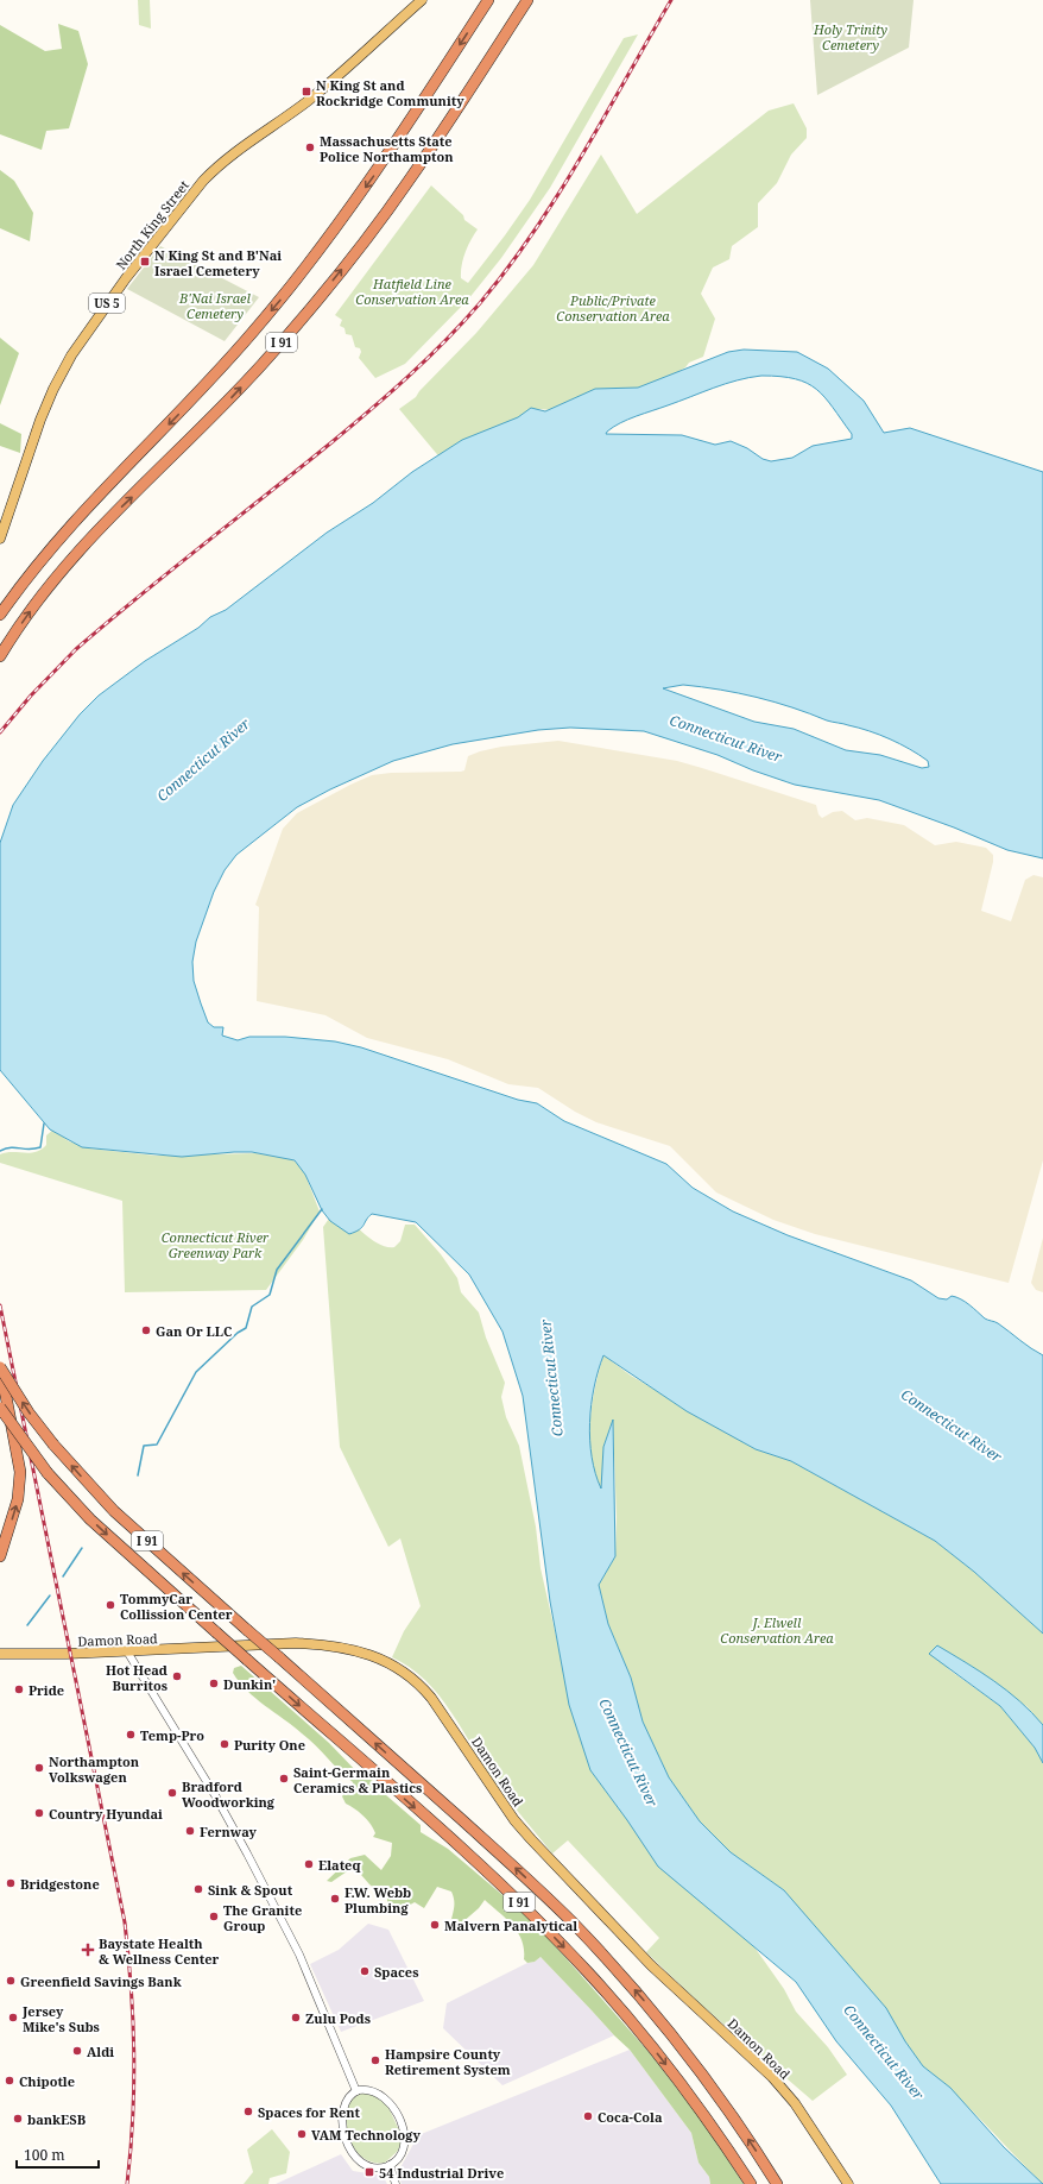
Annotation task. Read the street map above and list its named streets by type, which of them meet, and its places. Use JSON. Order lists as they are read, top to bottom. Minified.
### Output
{"streets":{"highway":["I 91"],"main road":["North King Street","US 5","Damon Road"]},"water":["Connecticut River"],"parks":["Holy Trinity Cemetery","Hatfield Line Conservation Area","B'Nai Israel Cemetery","Public/Private Conservation Area","Connecticut River Greenway Park","J. Elwell Conservation Area"],"places":{"transit":["N King St and Rockridge Community","N King St and B'Nai Israel Cemetery","54 Industrial Drive"],"other":["Massachusetts State Police Northampton","Gan Or LLC","TommyCar Collission Center","Hot Head Burritos","Dunkin'","Pride","Temp-Pro","Purity One","Northampton Volkswagen","Saint-Germain Ceramics & Plastics","Bradford Woodworking","Country Hyundai","Fernway","Elateq","Bridgestone","Sink & Spout","F.W. Webb Plumbing","The Granite Group","Malvern Panalytical","Spaces","Greenfield Savings Bank","Jersey Mike's Subs","Zulu Pods","Aldi","Hampsire County Retirement System","Chipotle","Spaces for Rent","Coca-Cola","bankESB","VAM Technology"],"health":["Baystate Health & Wellness Center"]},"scale_bar":"100 m"}
